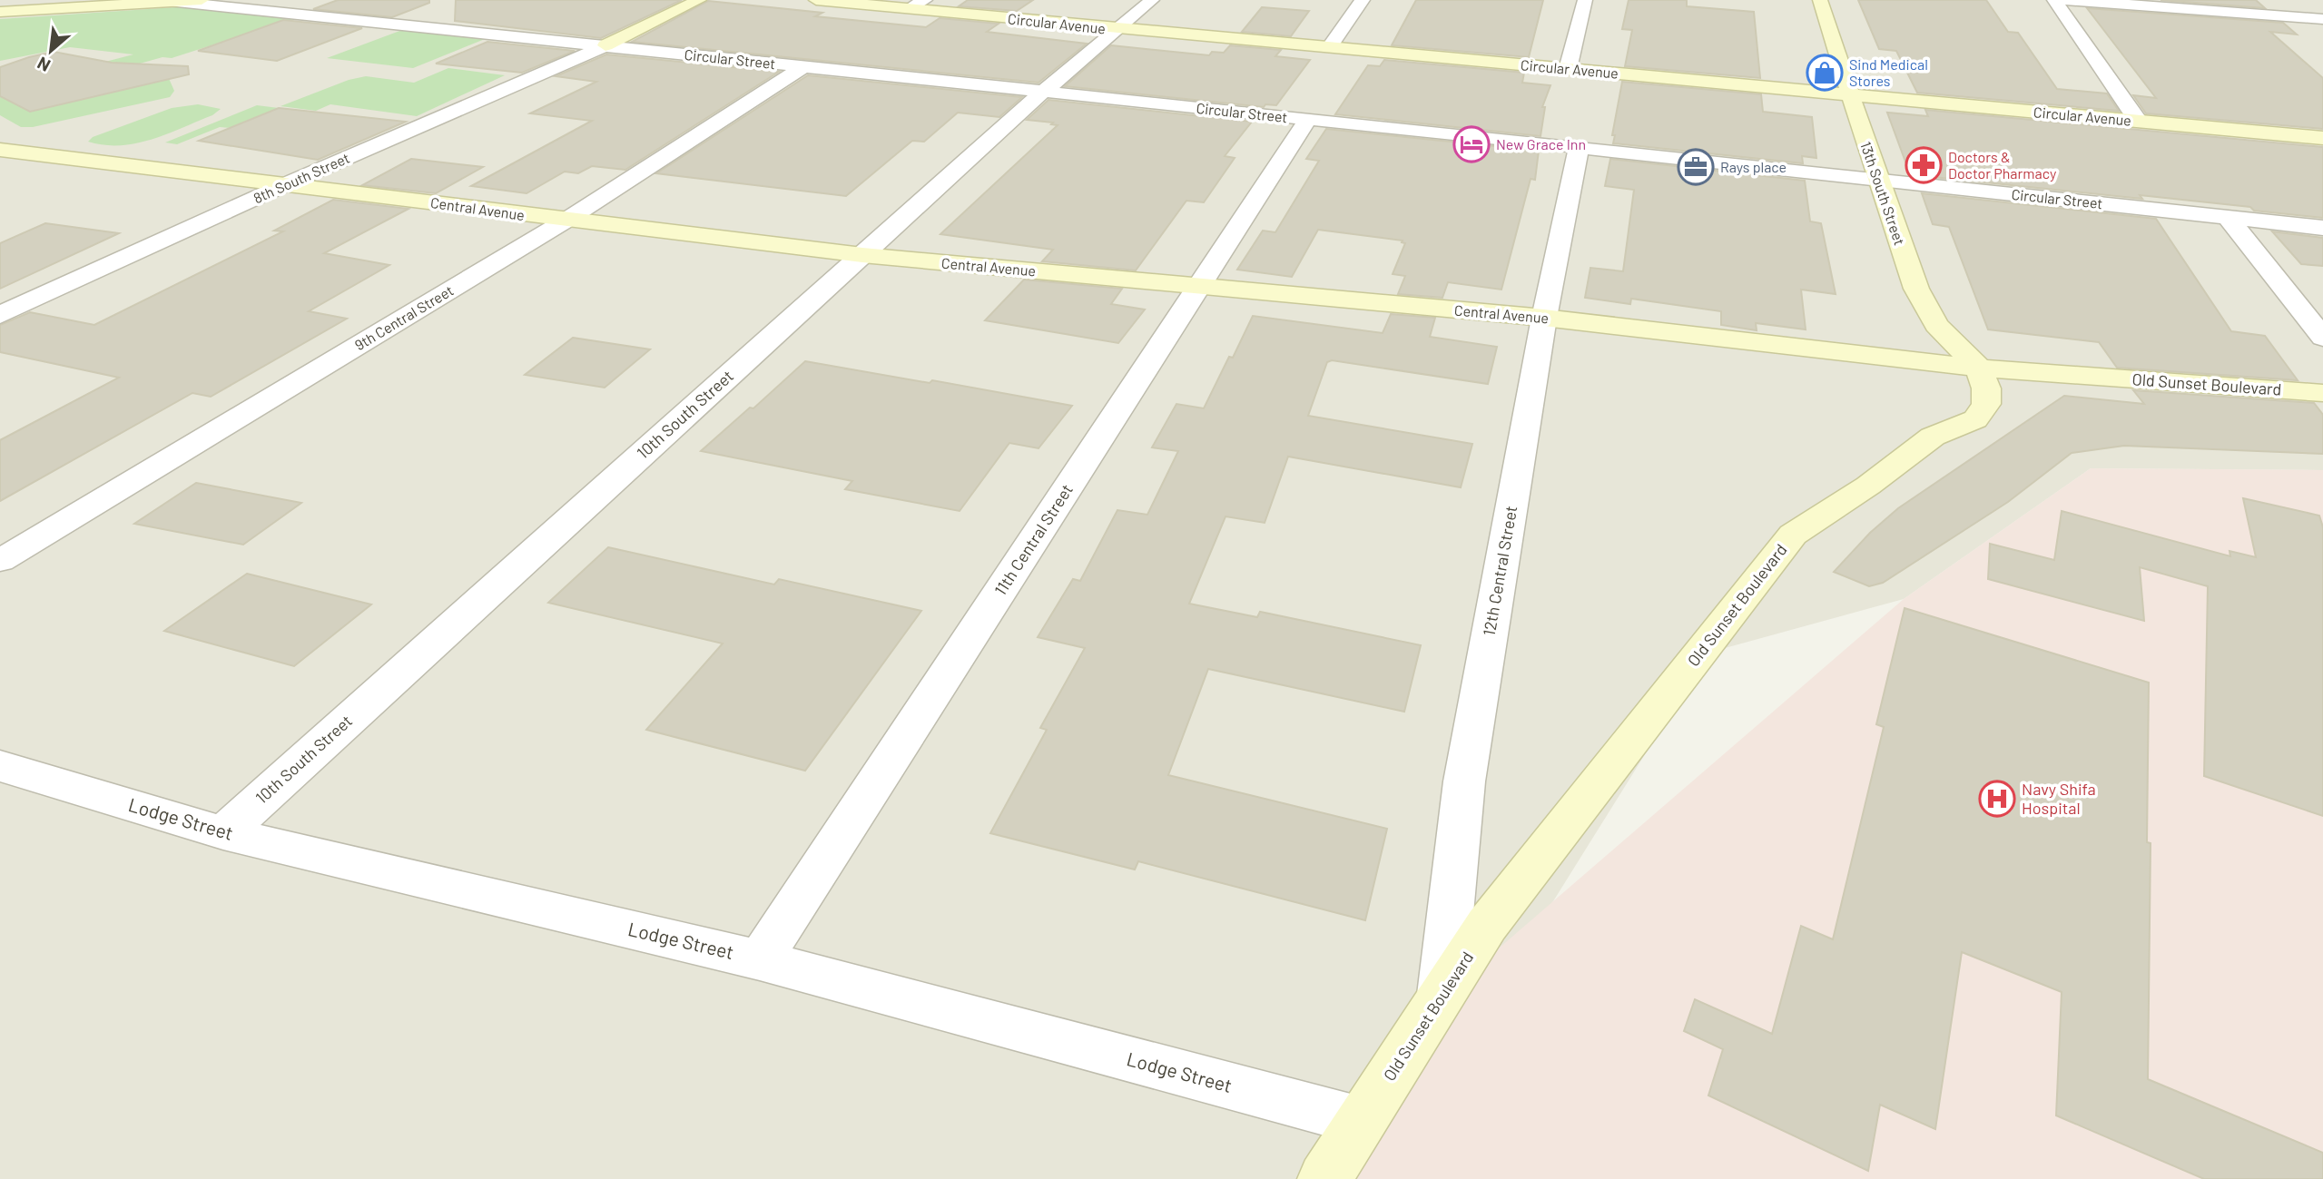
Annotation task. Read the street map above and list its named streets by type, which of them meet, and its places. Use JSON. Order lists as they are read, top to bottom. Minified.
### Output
{"streets":{"street":["Circular Avenue","Circular Street","8th South Street","13th South Street","Central Avenue","9th Central Street","Old Sunset Boulevard","10th South Street","11th Central Street","12th Central Street","Lodge Street"]},"crossings":[["Circular Avenue","13th South Street"],["Circular Avenue","10th South Street"],["Circular Street","8th South Street"],["Circular Street","13th South Street"],["Circular Street","9th Central Street"],["Circular Street","10th South Street"],["Circular Street","11th Central Street"],["Circular Street","12th Central Street"],["8th South Street","Central Avenue"],["13th South Street","Central Avenue"],["13th South Street","Old Sunset Boulevard"],["Central Avenue","9th Central Street"],["Central Avenue","Old Sunset Boulevard"],["Central Avenue","10th South Street"],["Central Avenue","11th Central Street"],["Central Avenue","12th Central Street"],["Old Sunset Boulevard","12th Central Street"],["Old Sunset Boulevard","Lodge Street"],["10th South Street","Lodge Street"],["11th Central Street","Lodge Street"]],"places":{"shop":["Sind Medical Stores"],"hotel":["New Grace Inn"],"pharmacy":["Doctors & Doctor Pharmacy"],"office":["Rays place"],"hospital":["Navy Shifa Hospital"]},"north":"bottom left"}
